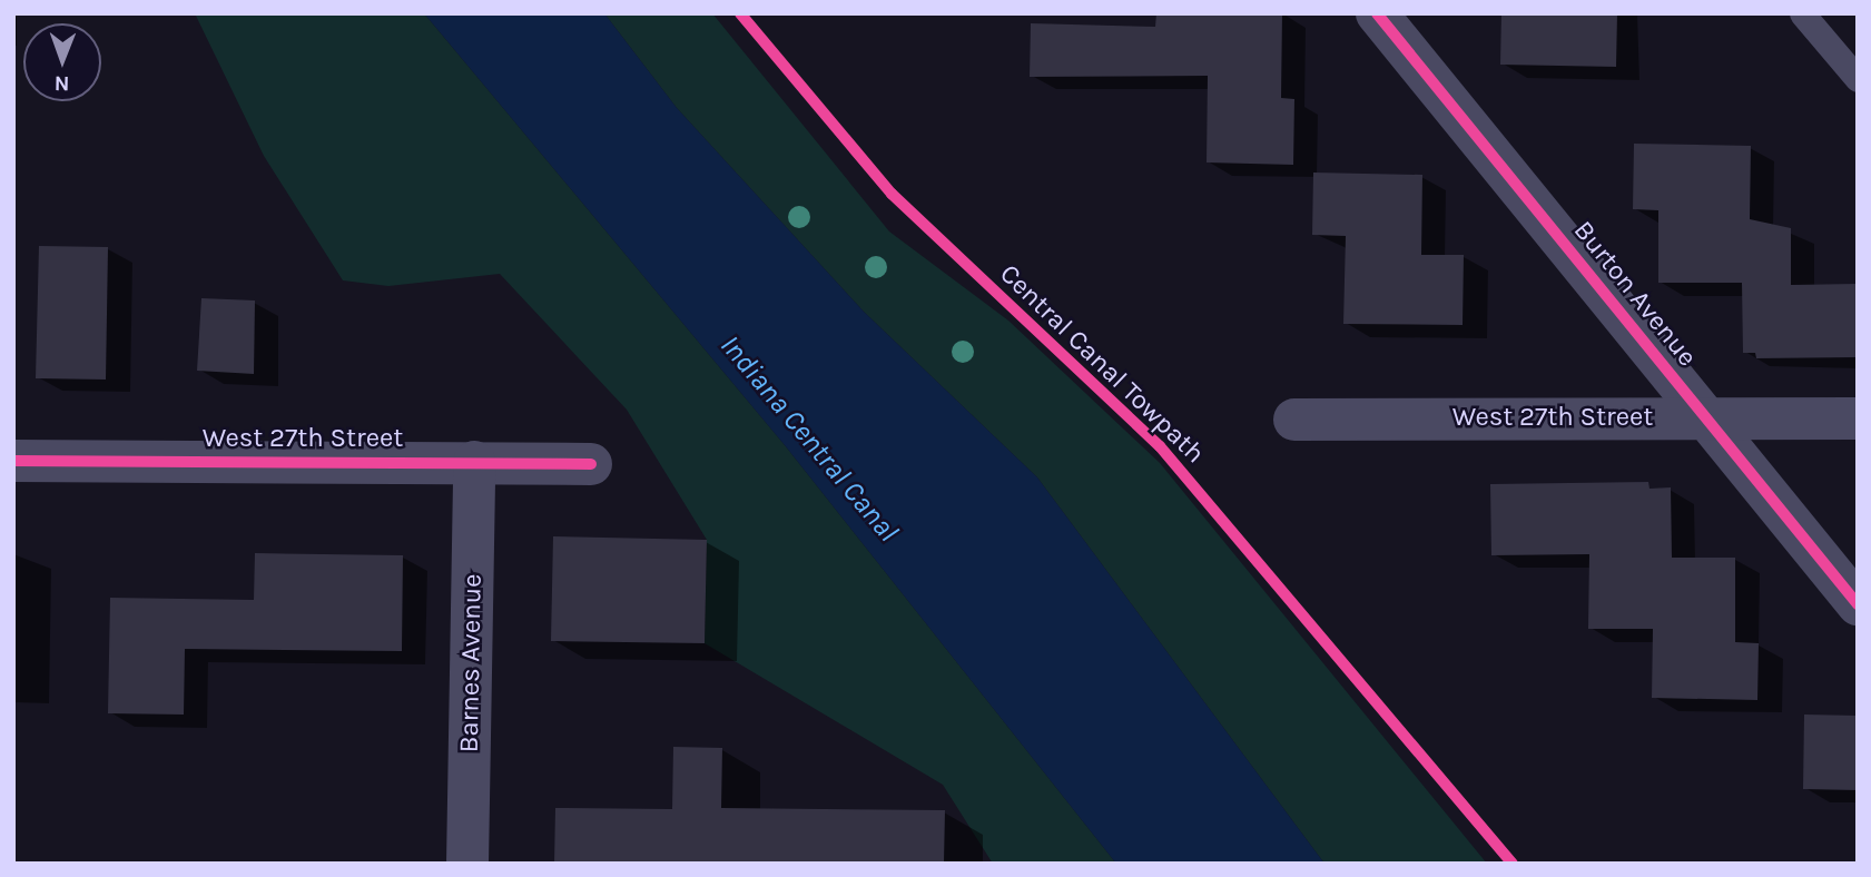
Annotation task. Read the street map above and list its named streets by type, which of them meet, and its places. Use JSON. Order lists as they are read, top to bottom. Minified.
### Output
{"streets":{"street":["Burton Avenue","West 27th Street","Barnes Avenue"],"cycle path":["Central Canal Towpath"]},"crossings":[["Burton Avenue","West 27th Street"],["West 27th Street","Barnes Avenue"]],"water":["Indiana Central Canal"],"north":"bottom"}
